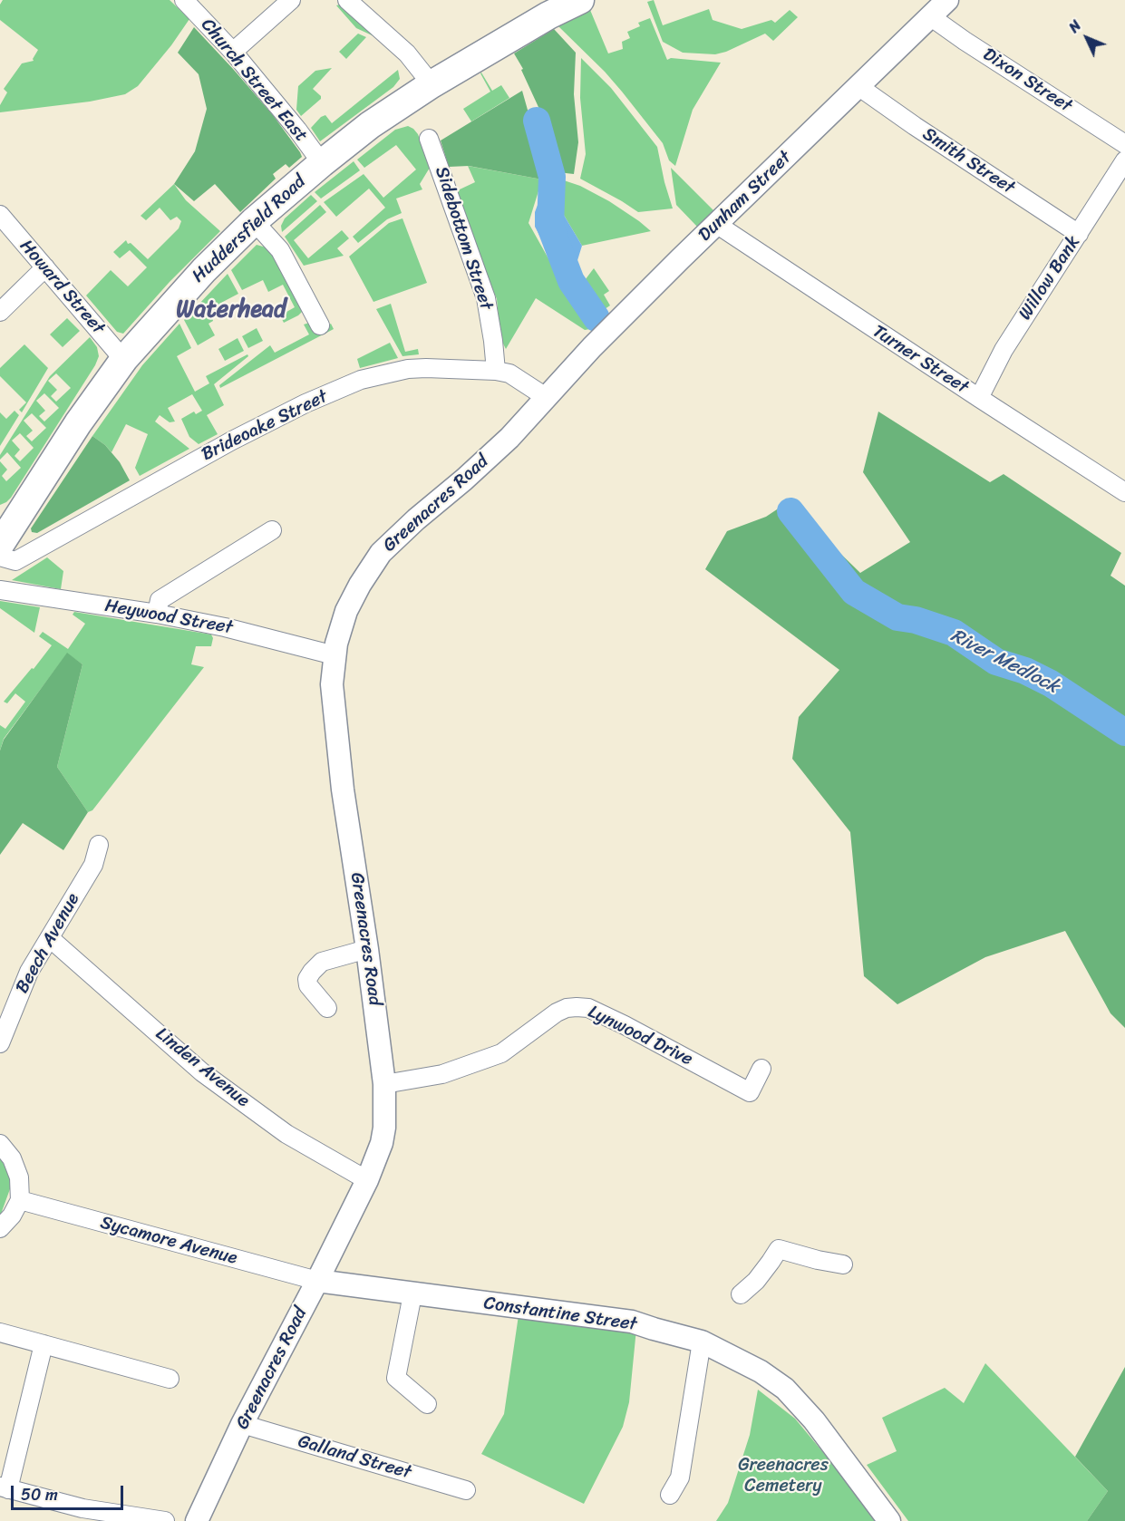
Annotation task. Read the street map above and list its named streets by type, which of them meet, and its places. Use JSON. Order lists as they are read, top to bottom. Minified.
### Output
{"streets":{"main road":["Huddersfield Road"],"street":["Church Street East","Dixon Street","Smith Street","Dunham Street","Sidebottom Street","Willow Bank","Howard Street","Turner Street","Brideoake Street","Greenacres Road","Heywood Street","Beech Avenue","Lynwood Drive","Linden Avenue","Sycamore Avenue","Constantine Street","Galland Street"]},"crossings":[["Church Street East","Huddersfield Road"],["Dixon Street","Dunham Street"],["Smith Street","Dunham Street"],["Smith Street","Willow Bank"],["Dunham Street","Turner Street"],["Dunham Street","Brideoake Street"],["Dunham Street","Greenacres Road"],["Huddersfield Road","Howard Street"],["Huddersfield Road","Brideoake Street"],["Sidebottom Street","Brideoake Street"],["Willow Bank","Turner Street"],["Brideoake Street","Greenacres Road"],["Greenacres Road","Heywood Street"],["Greenacres Road","Lynwood Drive"],["Greenacres Road","Linden Avenue"],["Greenacres Road","Sycamore Avenue"],["Greenacres Road","Constantine Street"],["Greenacres Road","Galland Street"],["Beech Avenue","Linden Avenue"],["Sycamore Avenue","Constantine Street"]],"districts":["Waterhead"],"water":["River Medlock"],"parks":["Greenacres Cemetery"],"scale_bar":"50 m","north":"top left"}
